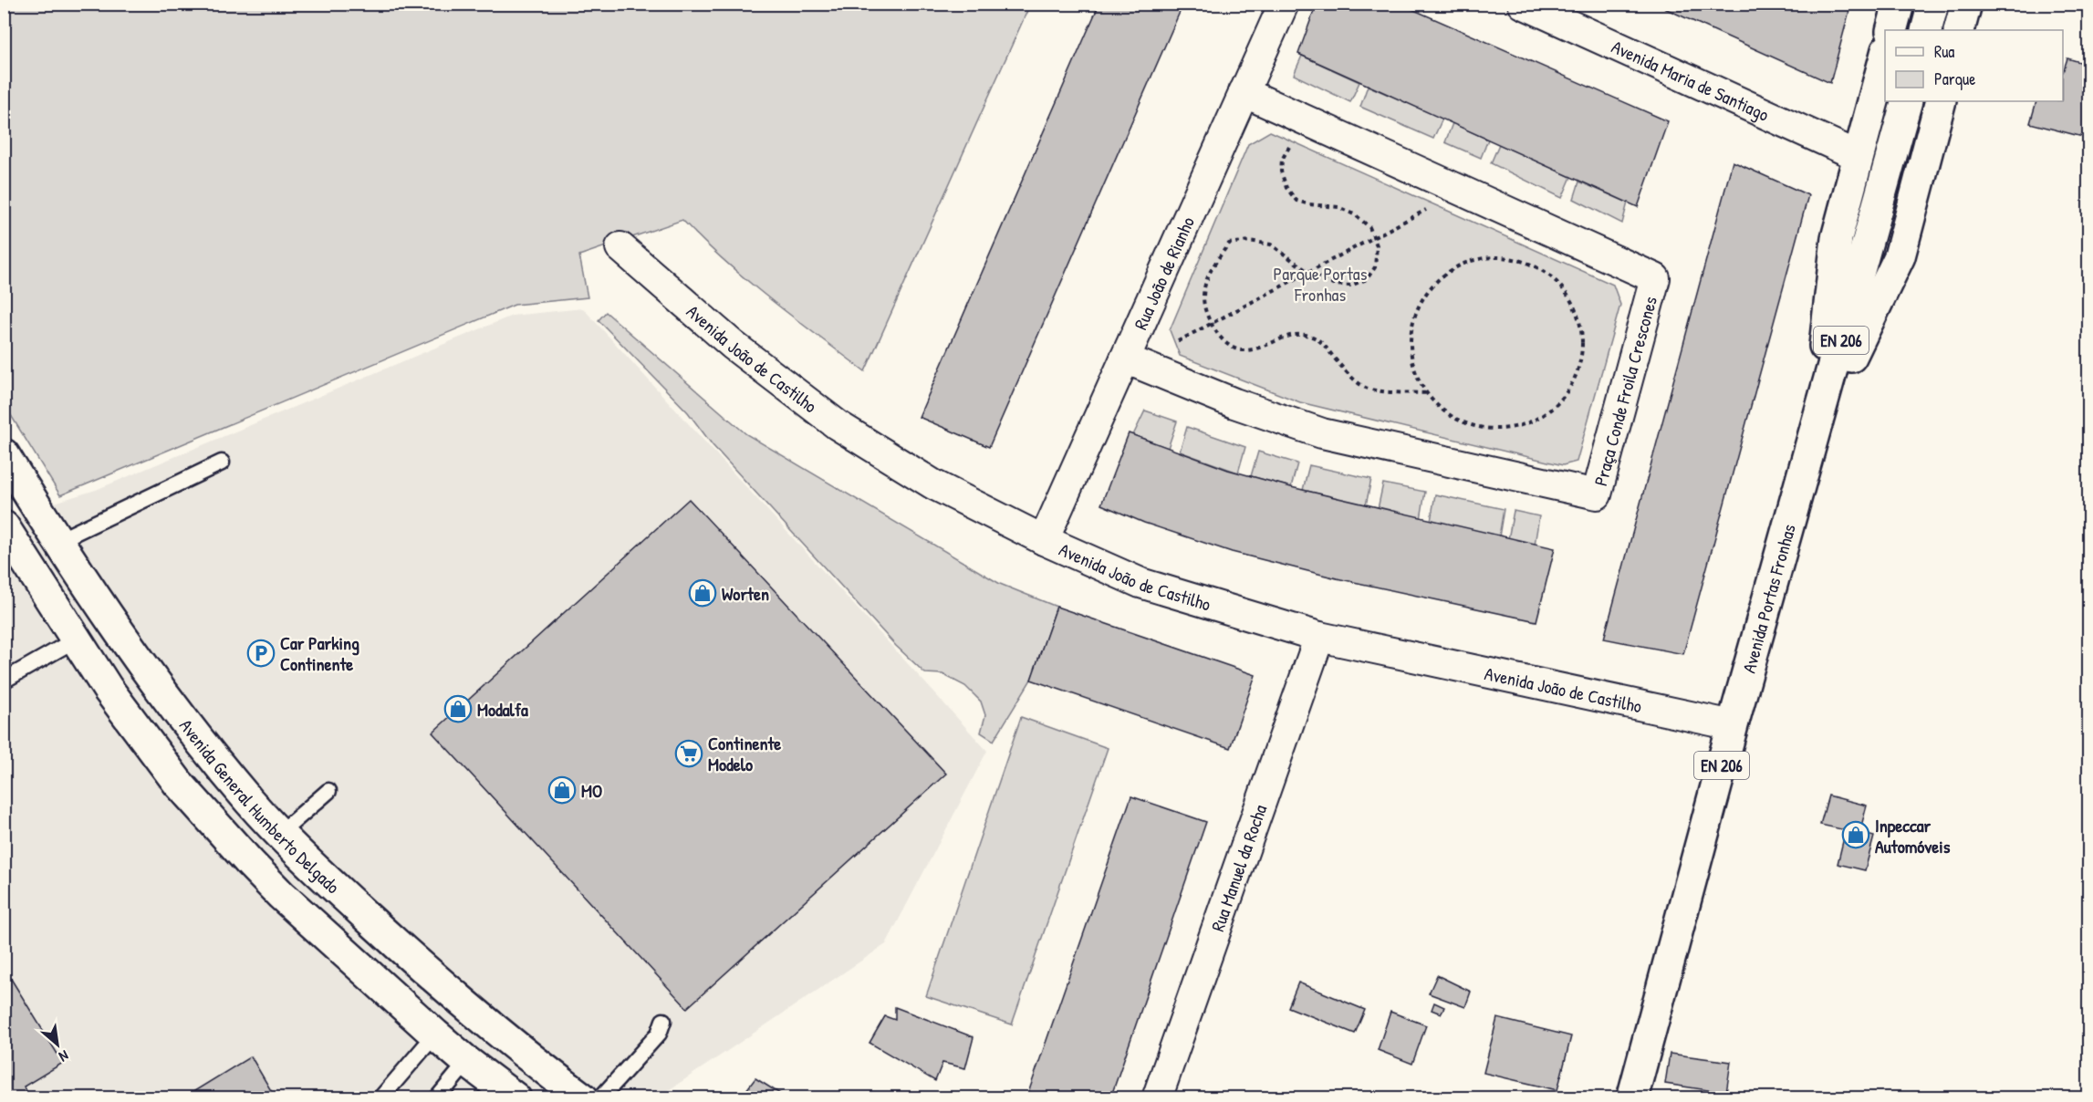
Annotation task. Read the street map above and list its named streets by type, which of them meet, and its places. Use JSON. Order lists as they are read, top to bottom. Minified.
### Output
{"streets":{"main road":["EN 206","Avenida Portas Fronhas","Avenida General Humberto Delgado"],"street":["Avenida Maria de Santiago","Rua João de Rianho","Avenida João de Castilho","Praça Conde Froila Crescones","Rua Manuel da Rocha"]},"crossings":[["Rua João de Rianho","Avenida João de Castilho"],["Rua João de Rianho","Praça Conde Froila Crescones"],["Avenida João de Castilho","Avenida Portas Fronhas"],["Avenida João de Castilho","Rua Manuel da Rocha"]],"parks":["Parque Portas Fronhas"],"places":{"shop":["Worten","Modalfa","MO","Inpeccar Automóveis"],"parking":["Car Parking Continente"],"supermarket":["Continente Modelo"]},"legend":["Rua","Parque"],"north":"bottom right"}
